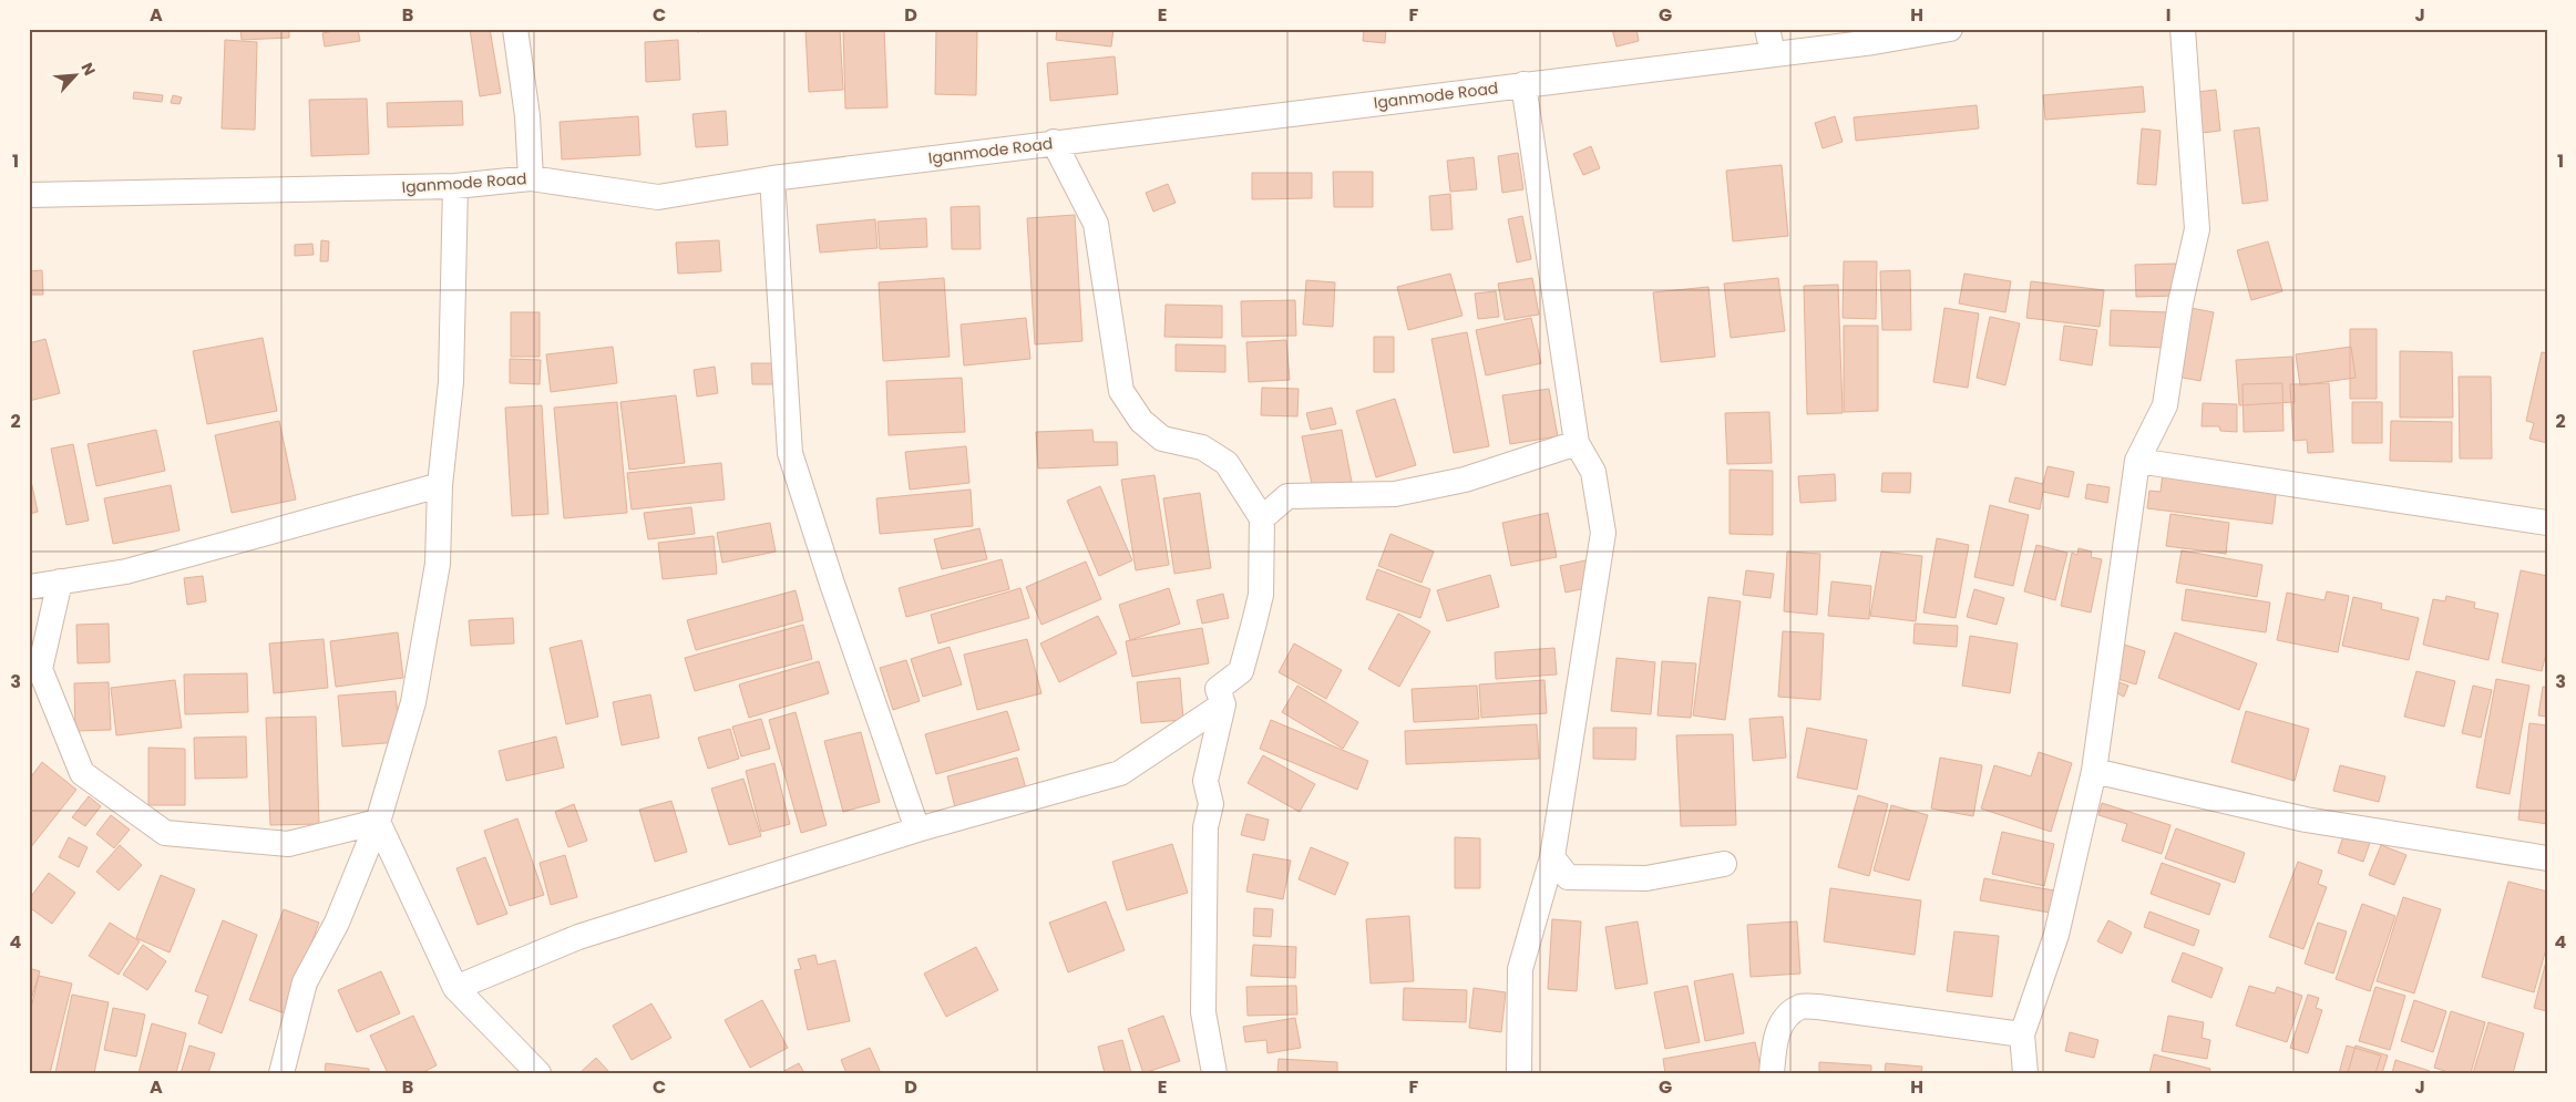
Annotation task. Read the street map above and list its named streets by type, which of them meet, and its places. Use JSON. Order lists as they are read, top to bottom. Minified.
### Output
{"streets":{"street":["Iganmode Road"]},"north":"top right","grid":{"columns":["A","B","C","D","E","F","G","H","I","J"],"rows":["1","2","3","4"]}}
